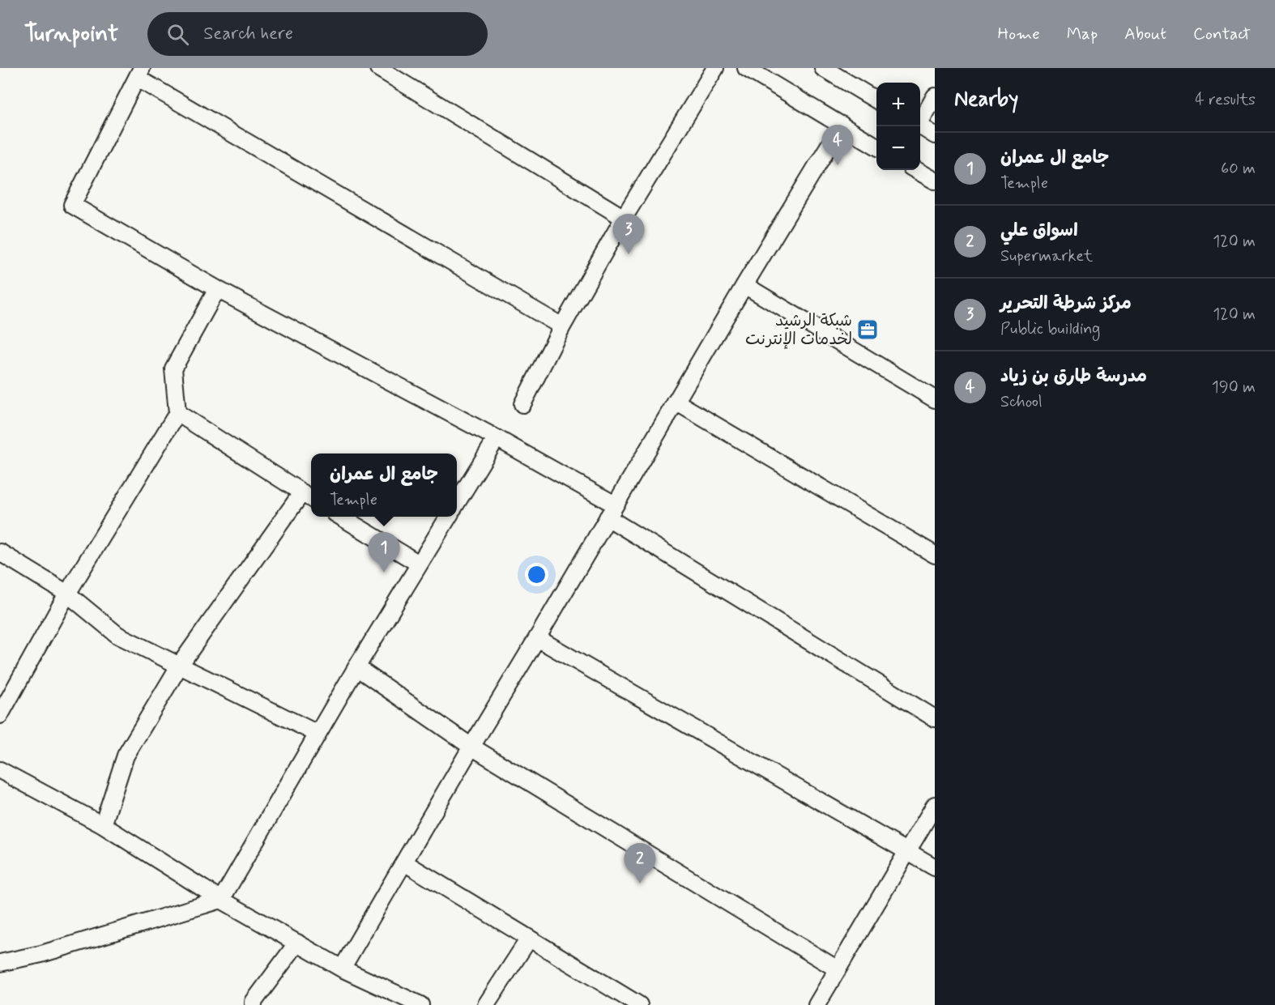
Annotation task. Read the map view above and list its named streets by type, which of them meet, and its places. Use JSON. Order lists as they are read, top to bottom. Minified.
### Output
{"places":{"office":["شبكة الرشيد لخدمات الإنترنت"]},"page":{"header":"Turnpoint","search":"Search here","nav":["Home","Map","About","Contact"],"heading":["Nearby","4 results"],"map_buttons":["+","−"],"pins":["4","3","1","2"],"list":[{"mark":"1","name":"جامع ال عمران","note":"Temple","value":"60 m"},{"mark":"2","name":"اسواق علي","note":"Supermarket","value":"120 m"},{"mark":"3","name":"مركز شرطة التحرير","note":"Public building","value":"120 m"},{"mark":"4","name":"مدرسة طارق بن زياد","note":"School","value":"190 m"}],"popup":["جامع ال عمران","Temple"]}}
